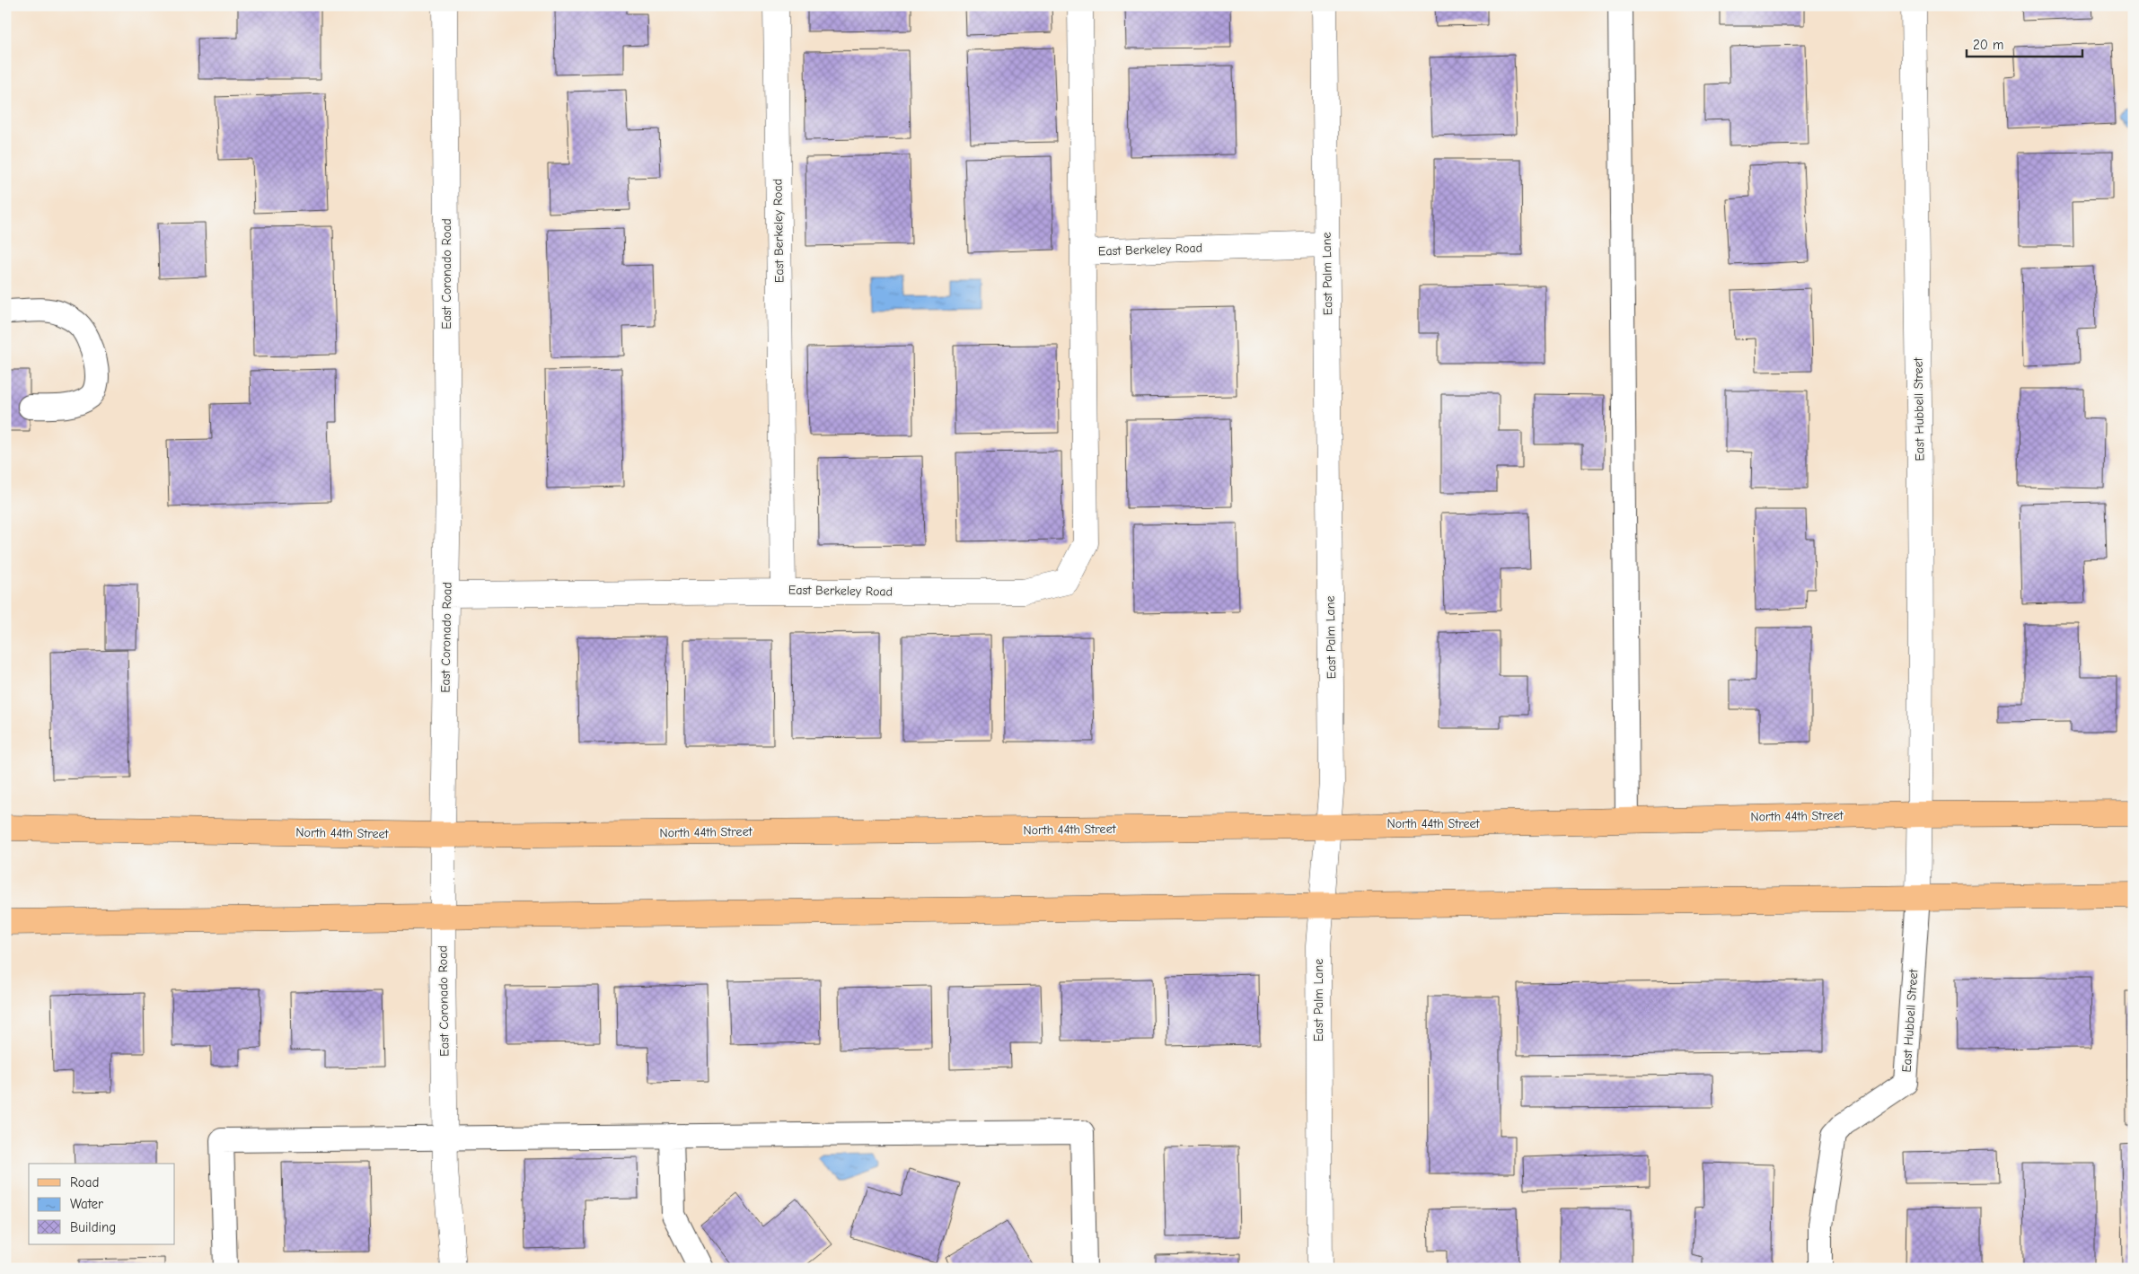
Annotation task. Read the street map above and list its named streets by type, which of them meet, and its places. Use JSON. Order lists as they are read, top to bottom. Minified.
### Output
{"streets":{"main road":["North 44th Street"],"street":["East Berkeley Road","East Coronado Road","East Palm Lane","East Hubbell Street"]},"crossings":[["East Berkeley Road","East Palm Lane"],["East Coronado Road","North 44th Street"],["East Palm Lane","North 44th Street"],["East Hubbell Street","North 44th Street"]],"legend":["Road","Water","Building"],"scale_bar":"20 m"}
